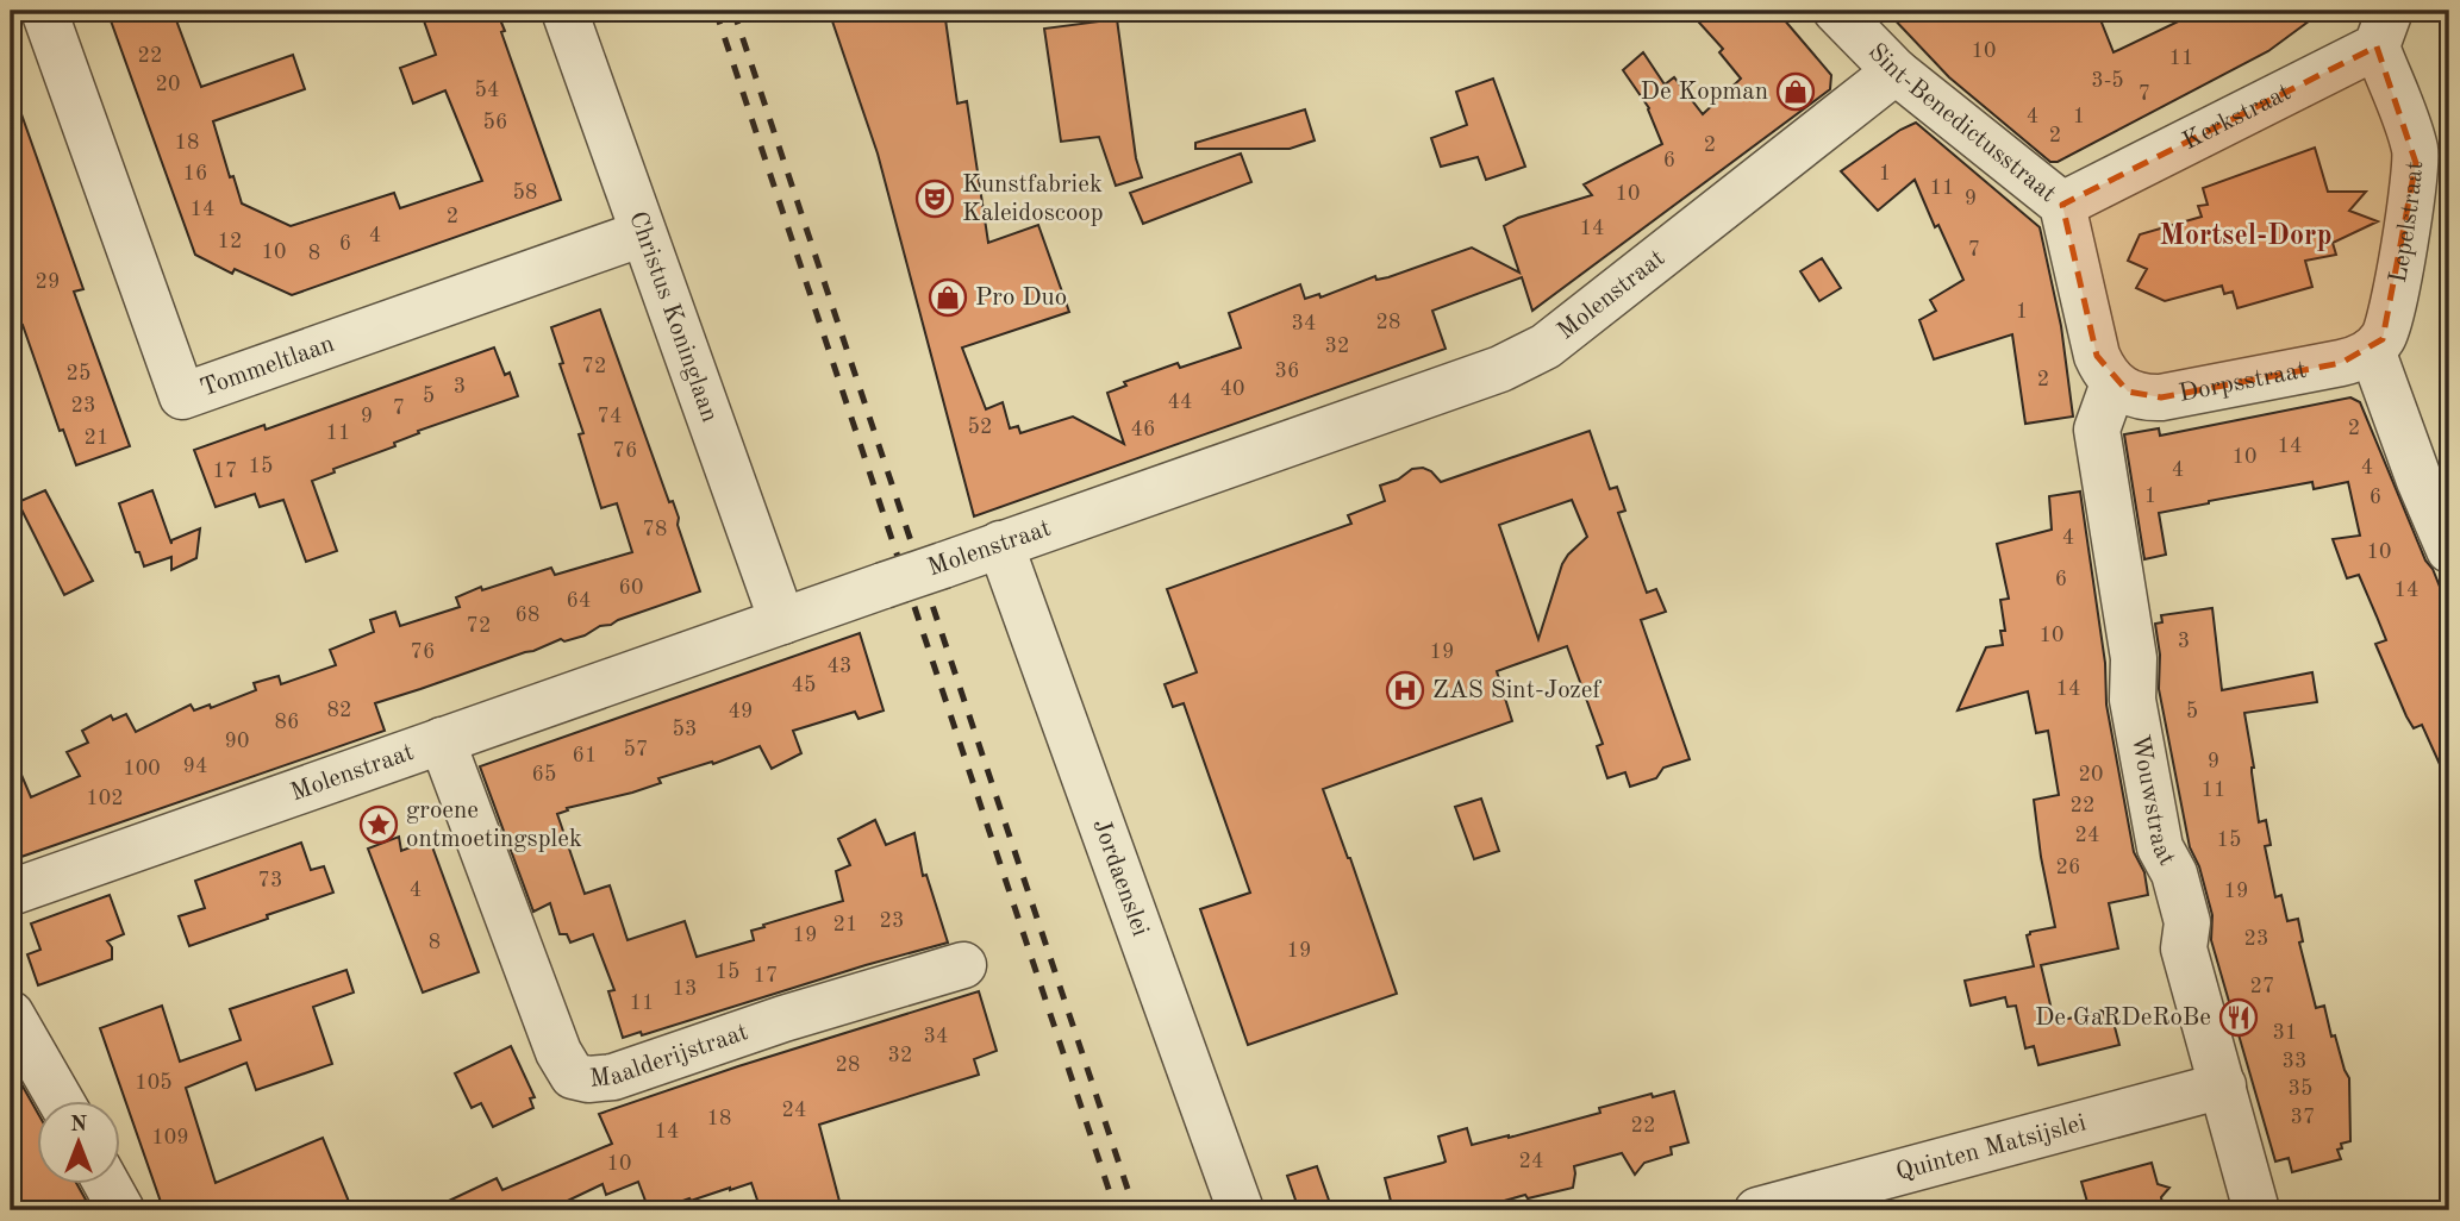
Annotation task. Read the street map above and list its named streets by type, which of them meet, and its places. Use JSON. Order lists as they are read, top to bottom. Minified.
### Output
{"streets":{"street":["Kerkstraat","Sint-Benedictusstraat","Lepelstraat","Molenstraat","Christus Koninglaan","Tommeltlaan","Dorpsstraat","Wouwstraat","Jordaenslei","Maalderijstraat","Quinten Matsijslei"]},"crossings":[["Kerkstraat","Sint-Benedictusstraat"],["Kerkstraat","Lepelstraat"],["Sint-Benedictusstraat","Molenstraat"],["Sint-Benedictusstraat","Dorpsstraat"],["Sint-Benedictusstraat","Wouwstraat"],["Lepelstraat","Dorpsstraat"],["Molenstraat","Christus Koninglaan"],["Molenstraat","Jordaenslei"],["Molenstraat","Maalderijstraat"],["Christus Koninglaan","Tommeltlaan"],["Dorpsstraat","Wouwstraat"],["Wouwstraat","Quinten Matsijslei"]],"districts":["Mortsel-Dorp"],"places":{"shop":["De Kopman","Pro Duo"],"theatre":["Kunstfabriek Kaleidoscoop"],"hospital":["ZAS Sint-Jozef"],"place":["groene ontmoetingsplek"],"restaurant":["De GaRDeRoBe"]},"house_numbers":["10","22","11","3-5","20","54","7","4","1","56","2","18","2","6","16","1","11","58","10","9","14","2","14","4","12","6","7","10","8","29","1","28","34","32","72","36","25","2","3","40","5","44","23","7","9","74","52","2","46","11","21","14","76","10","15","4","4","17","1","6","78","4","10","6","60","14","64","68","72","10","3","76","19","43","45","14","82","49","5","86","53","90","57","61","9","94","100","65","20","11","102","22","24","15","26","73","4","19","23","21","19","23","8","19","15","17","27","13","11","31","34","32","33","28","105","35","24","37","18","22","14","109","24","10"],"north":"top"}
